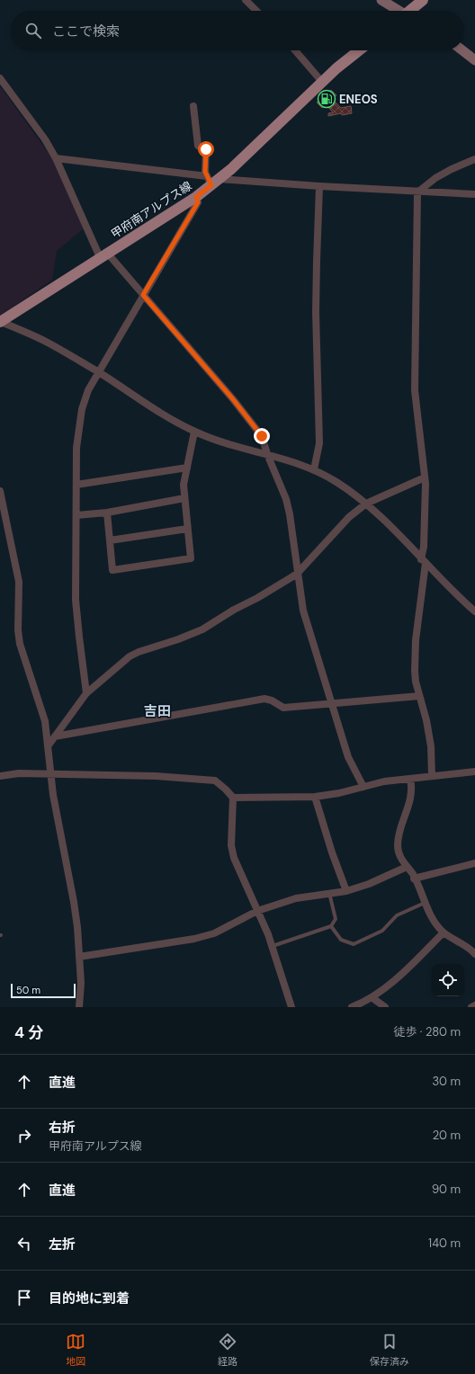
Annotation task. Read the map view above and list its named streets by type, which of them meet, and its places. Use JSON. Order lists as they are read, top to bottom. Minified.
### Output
{"streets":{"main road":["甲府南アルプス線"]},"districts":["吉田"],"places":{"fuel station":["ENEOS"]},"scale_bar":"50 m","page":{"search":"ここで検索","scale":"50 m","heading":["4 分","徒歩 · 280 m"],"list":[["直進","30 m"],["右折","甲府南アルプス線","20 m"],["直進","90 m"],["左折","140 m"],"目的地に到着"],"nav":["地図","経路","保存済み"]}}
